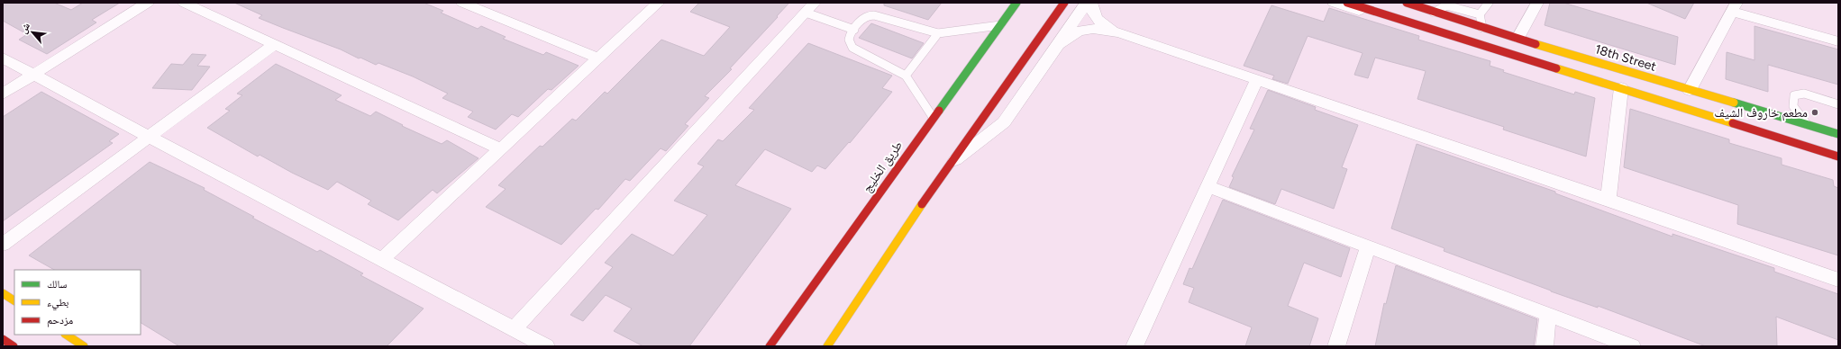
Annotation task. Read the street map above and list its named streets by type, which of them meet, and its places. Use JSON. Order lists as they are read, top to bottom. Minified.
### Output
{"streets":{"street":["18th Street","طريق الخليج"]},"places":["مطعم خاروف الشيف"],"legend":["سالك","بطيء","مزدحم"],"north":"top left"}
